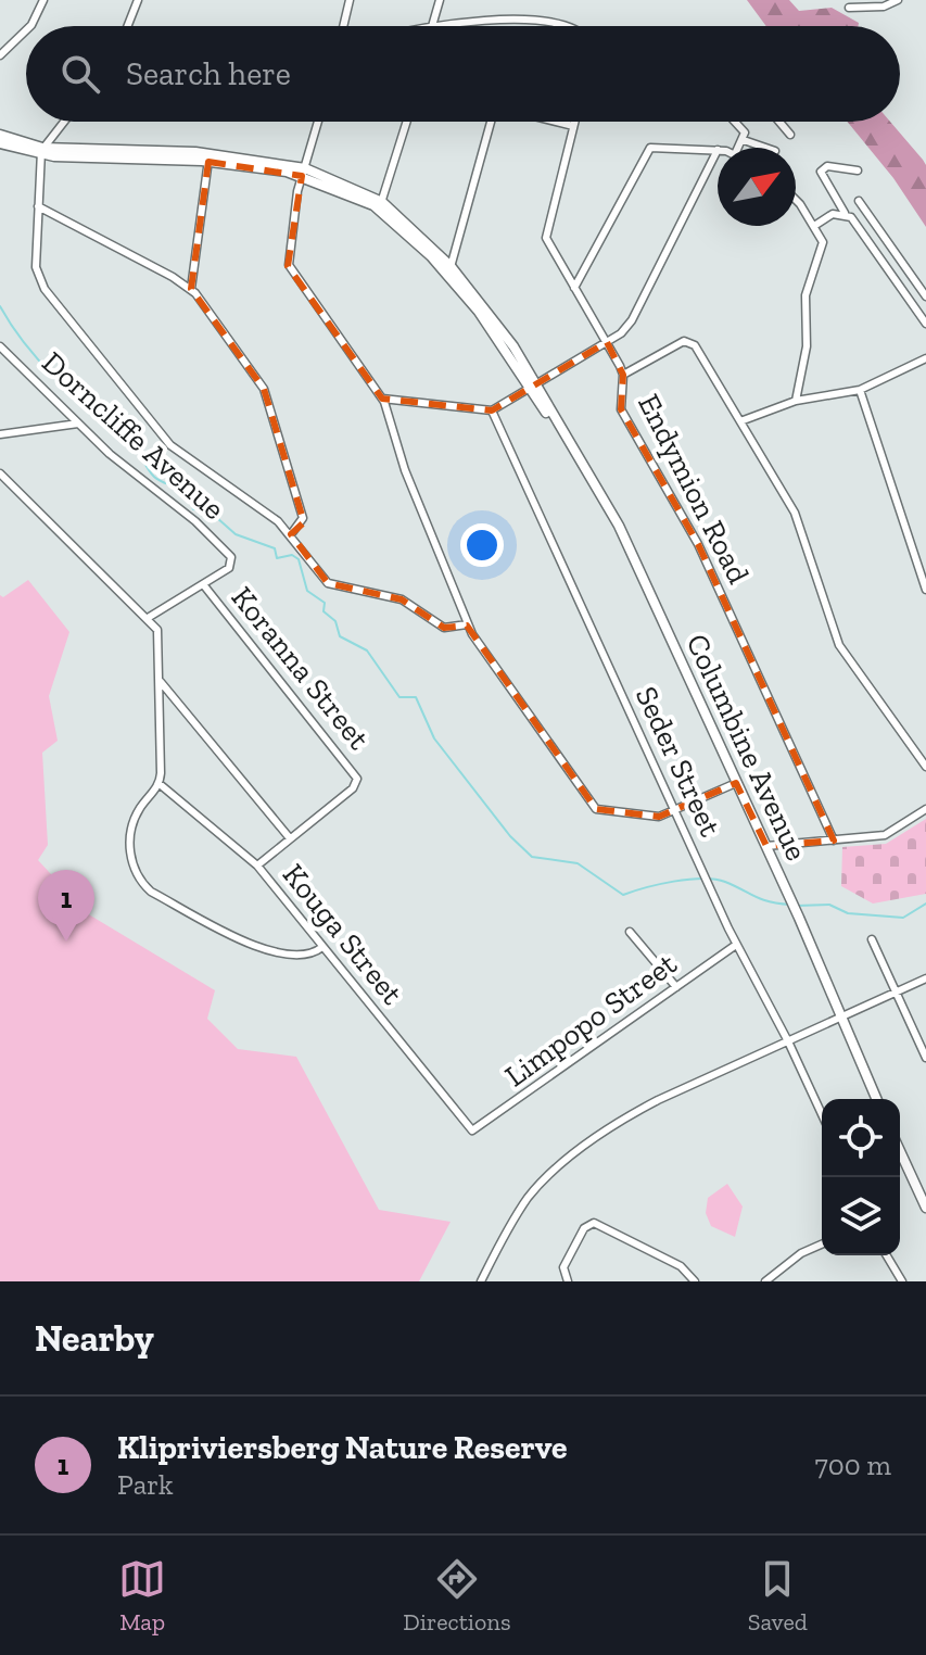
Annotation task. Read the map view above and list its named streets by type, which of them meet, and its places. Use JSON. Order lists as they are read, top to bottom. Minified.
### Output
{"streets":{"main road":["Columbine Avenue"],"street":["Dorncliffe Avenue","Endymion Road","Koranna Street","Seder Street","Kouga Street","Limpopo Street"]},"crossings":[["Dorncliffe Avenue","Koranna Street"],["Seder Street","Limpopo Street"],["Kouga Street","Limpopo Street"]],"north":"top right","page":{"search":"Search here","pins":"1","heading":"Nearby","list":[{"mark":"1","name":"Klipriviersberg Nature Reserve","note":"Park","value":"700 m"}],"nav":["Map","Directions","Saved"]}}
